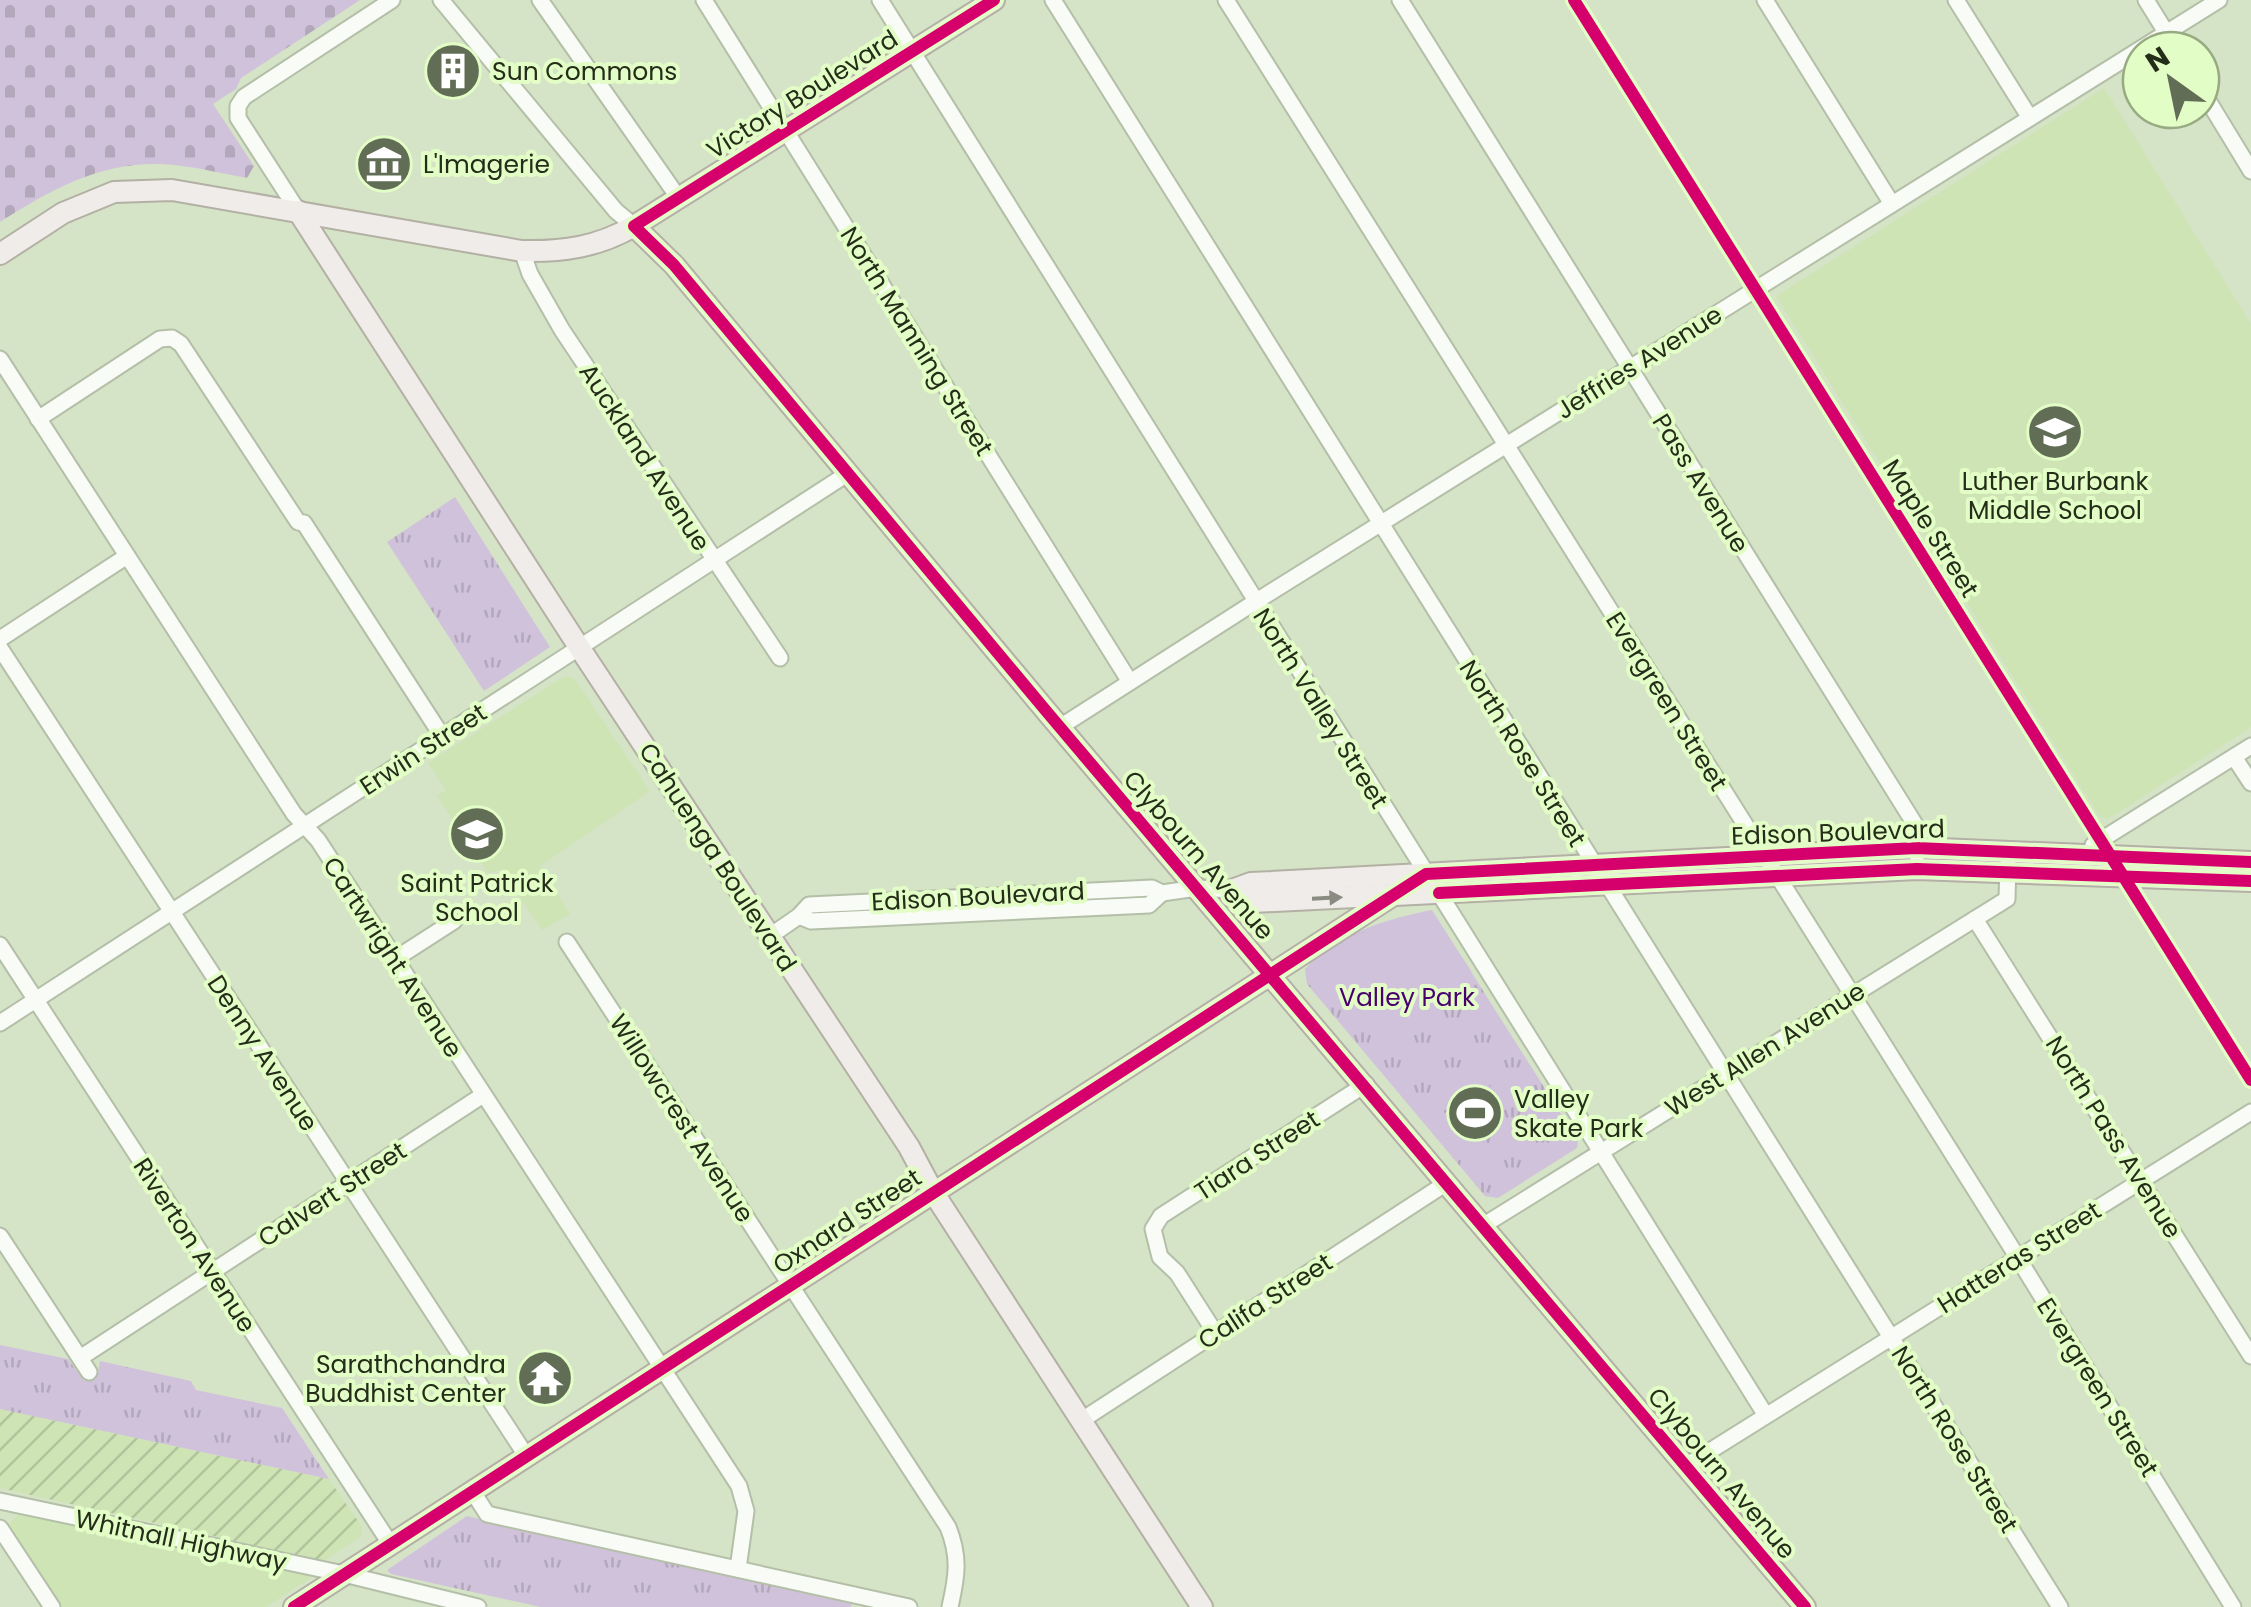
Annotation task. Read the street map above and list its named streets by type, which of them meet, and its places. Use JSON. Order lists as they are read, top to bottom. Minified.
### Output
{"streets":{"main road":["Victory Boulevard","Edison Boulevard","Clybourn Avenue","Cahuenga Boulevard","Oxnard Street"],"street":["North Manning Street","Jeffries Avenue","Auckland Avenue","Pass Avenue","Maple Street","Evergreen Street","North Valley Street","Erwin Street","North Rose Street","Cartwright Avenue","West Allen Avenue","Denny Avenue","Willowcrest Avenue","North Pass Avenue","Tiara Street","Calvert Street","Riverton Avenue","Hatteras Street","Califa Street","Whitnall Highway"]},"crossings":[["Victory Boulevard","North Manning Street"],["Victory Boulevard","Auckland Avenue"],["Victory Boulevard","North Valley Street"],["Victory Boulevard","Clybourn Avenue"],["Victory Boulevard","Cahuenga Boulevard"],["North Manning Street","Jeffries Avenue"],["Jeffries Avenue","Pass Avenue"],["Jeffries Avenue","Maple Street"],["Jeffries Avenue","Evergreen Street"],["Jeffries Avenue","North Valley Street"],["Jeffries Avenue","North Rose Street"],["Jeffries Avenue","Clybourn Avenue"],["Auckland Avenue","Erwin Street"],["Pass Avenue","Edison Boulevard"],["Maple Street","Edison Boulevard"],["Evergreen Street","Edison Boulevard"],["Evergreen Street","West Allen Avenue"],["Evergreen Street","Hatteras Street"],["North Valley Street","Edison Boulevard"],["North Valley Street","West Allen Avenue"],["North Valley Street","Oxnard Street"],["North Valley Street","Hatteras Street"],["Erwin Street","Clybourn Avenue"],["Erwin Street","Cahuenga Boulevard"],["Erwin Street","Cartwright Avenue"],["Erwin Street","Denny Avenue"],["Erwin Street","Riverton Avenue"],["North Rose Street","Edison Boulevard"],["North Rose Street","West Allen Avenue"],["North Rose Street","Hatteras Street"],["Edison Boulevard","Clybourn Avenue"],["Edison Boulevard","Cahuenga Boulevard"],["Edison Boulevard","West Allen Avenue"],["Edison Boulevard","Oxnard Street"],["Clybourn Avenue","West Allen Avenue"],["Clybourn Avenue","Tiara Street"],["Clybourn Avenue","Oxnard Street"],["Clybourn Avenue","Hatteras Street"],["Clybourn Avenue","Califa Street"],["Cahuenga Boulevard","Oxnard Street"],["Cahuenga Boulevard","Califa Street"],["Cartwright Avenue","Calvert Street"],["Cartwright Avenue","Oxnard Street"],["West Allen Avenue","North Pass Avenue"],["Denny Avenue","Calvert Street"],["Denny Avenue","Oxnard Street"],["Willowcrest Avenue","Oxnard Street"],["North Pass Avenue","Hatteras Street"],["Tiara Street","Califa Street"],["Calvert Street","Riverton Avenue"],["Oxnard Street","Riverton Avenue"],["Oxnard Street","Whitnall Highway"]],"parks":["Valley Park"],"places":{"building":["Sun Commons"],"museum":["L'Imagerie"],"school or university":["Luther Burbank Middle School","Saint Patrick School"],"sports":["Valley Skate Park"],"temple":["Sarathchandra Buddhist Center"]},"north":"top left"}
